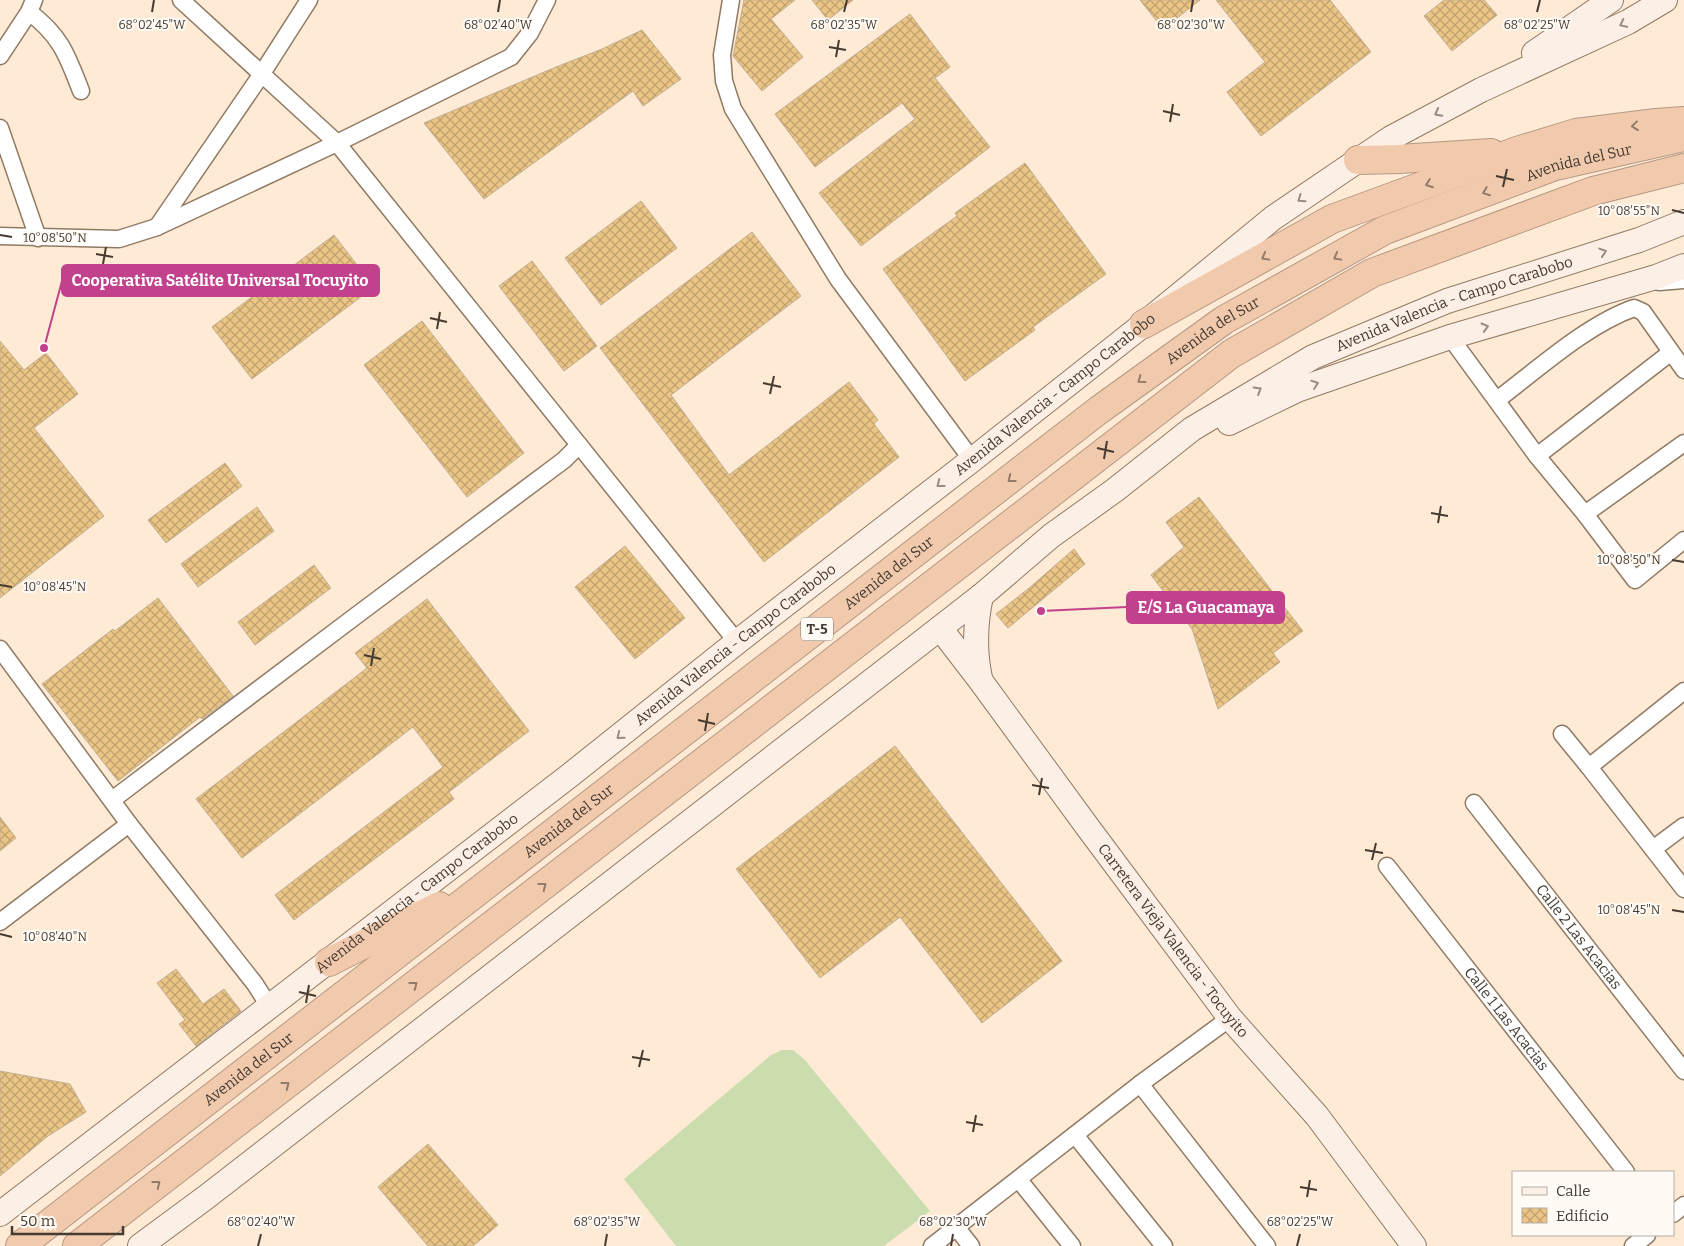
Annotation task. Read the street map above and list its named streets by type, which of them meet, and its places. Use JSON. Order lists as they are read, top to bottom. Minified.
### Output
{"streets":{"highway":["Avenida del Sur","T-5"],"street":["Avenida Valencia - Campo Carabobo","Calle 2 Las Acacias","Carretera Vieja Valencia - Tocuyito","Calle 1 Las Acacias"]},"crossings":[["Avenida Valencia - Campo Carabobo","Carretera Vieja Valencia - Tocuyito"]],"places":["Cooperativa Satélite Universal Tocuyito","E/S La Guacamaya"],"legend":["Calle","Edificio"],"scale_bar":"50 m","coordinates":["68°02'45\"W","68°02'40\"W","68°02'35\"W","68°02'30\"W","68°02'25\"W","10°08'55\"N","10°08'50\"N","10°08'45\"N","10°08'40\"N"]}
